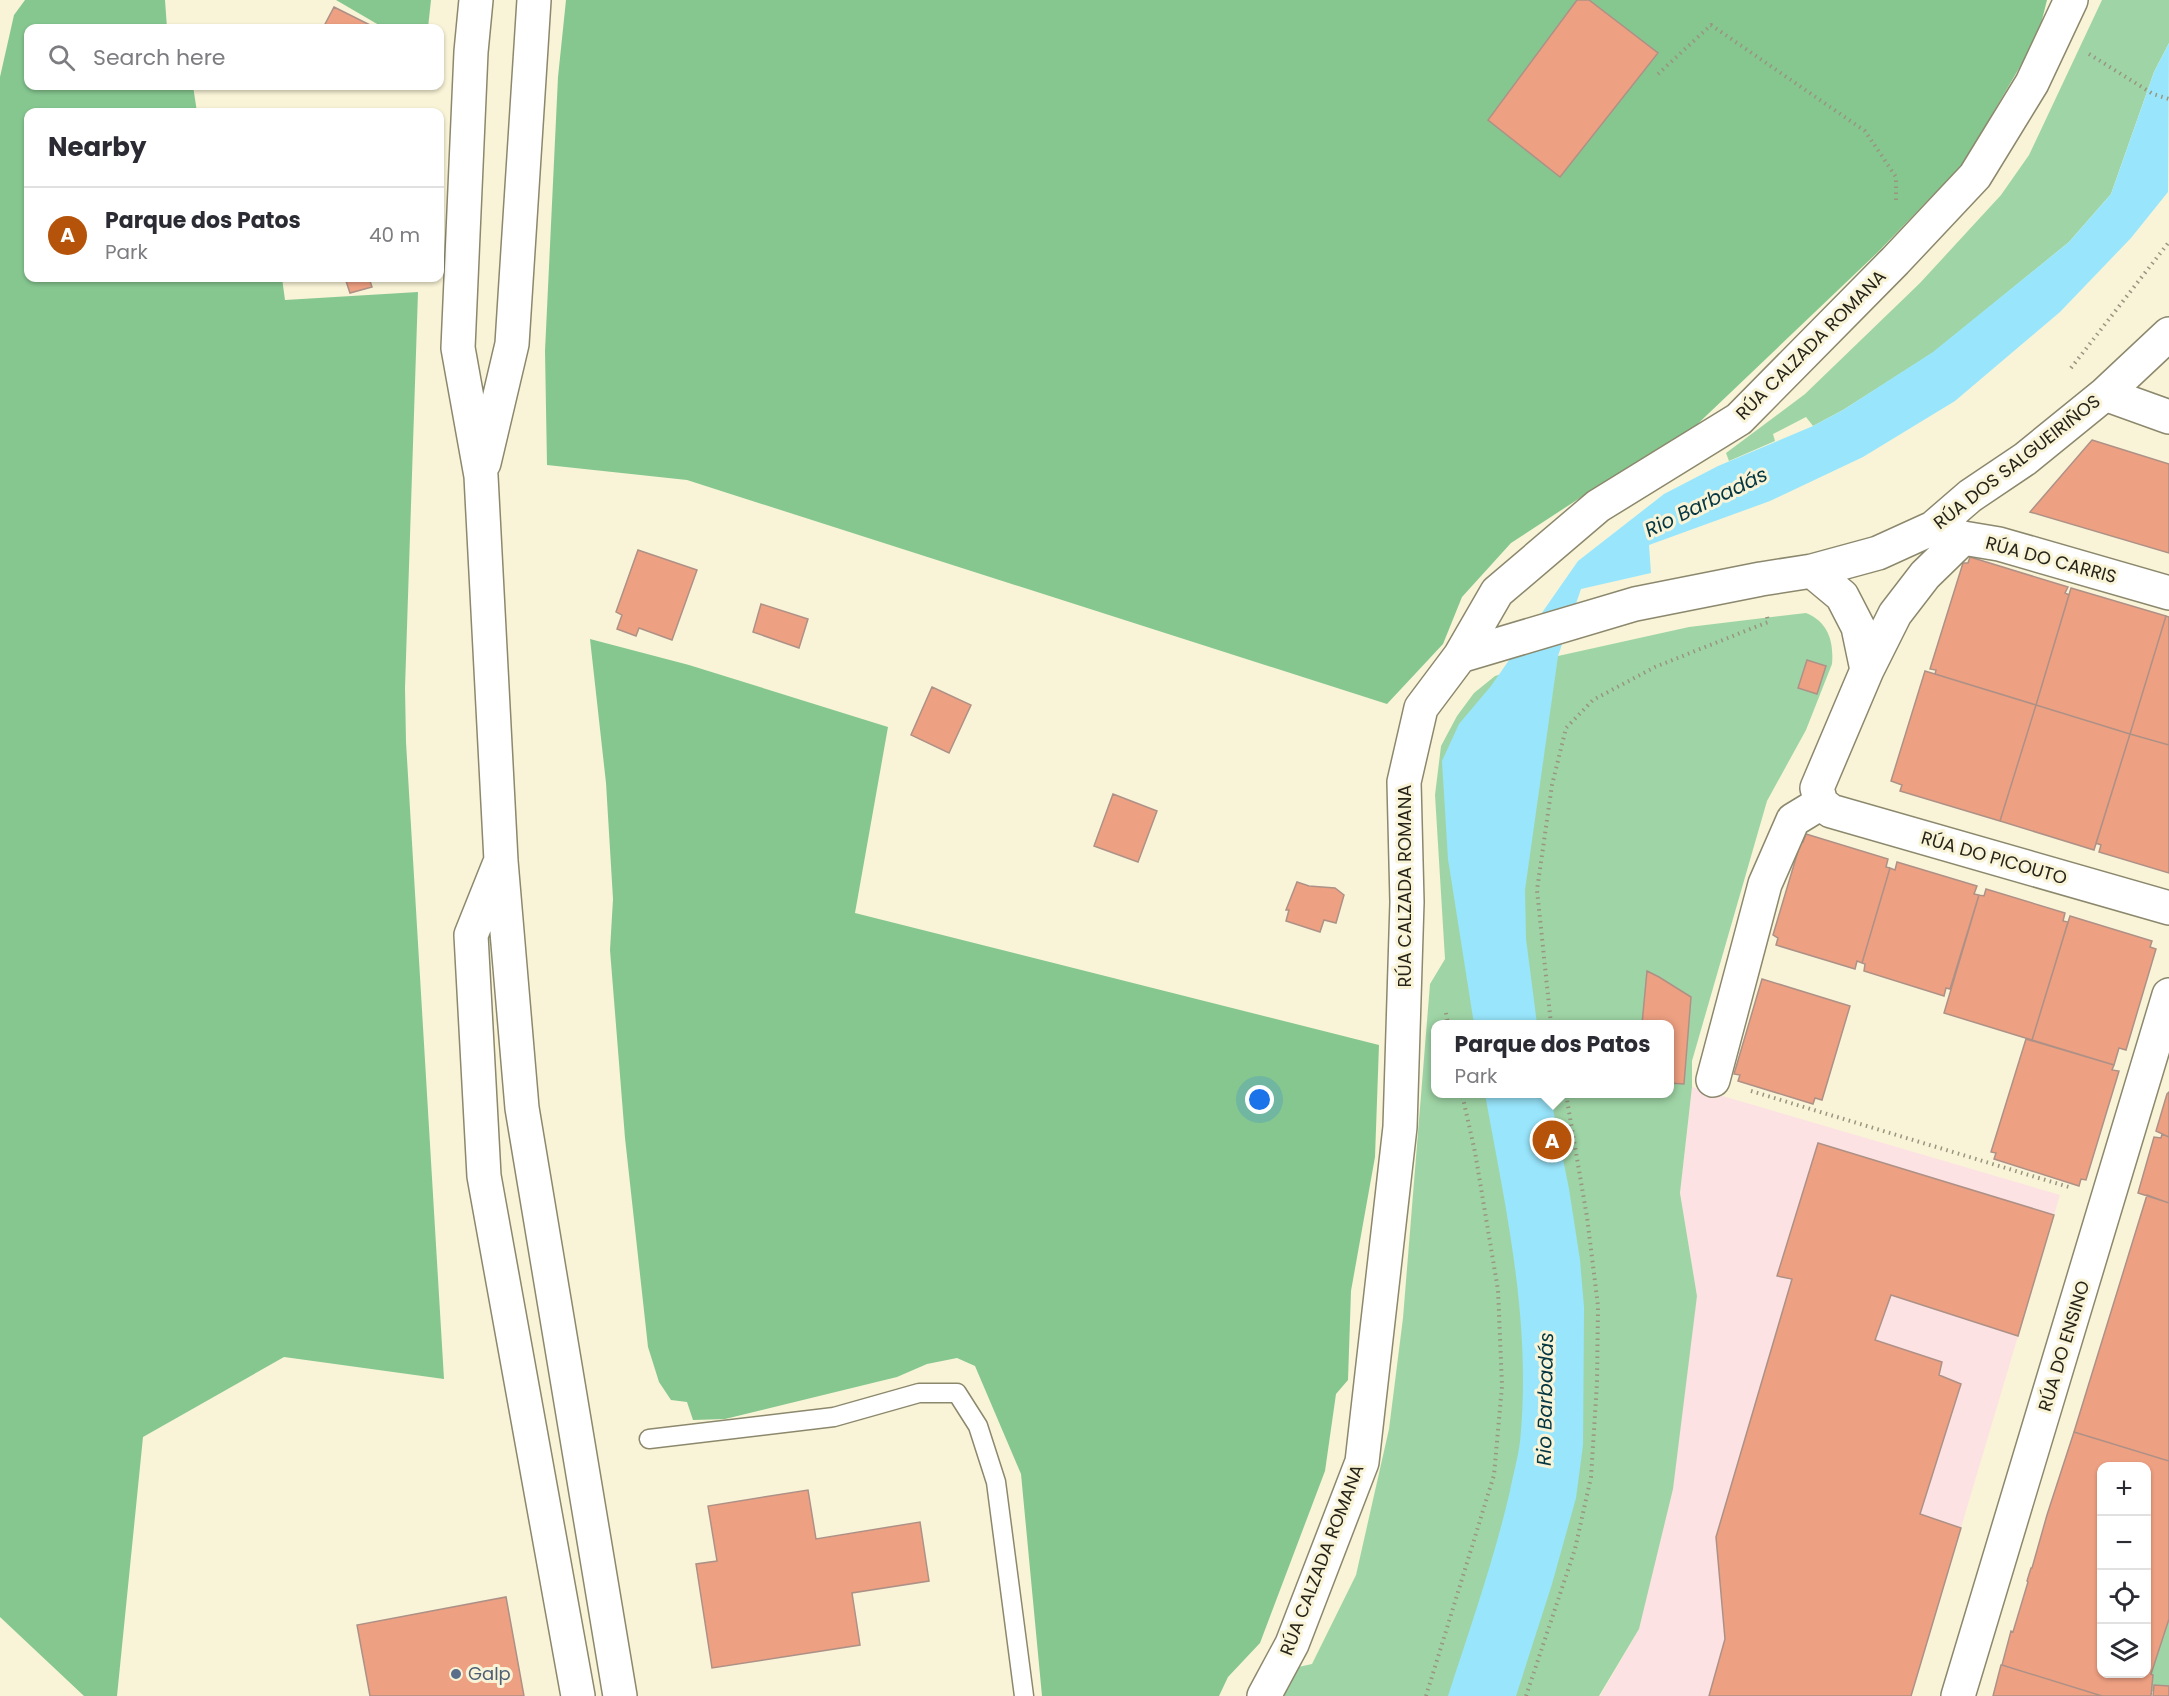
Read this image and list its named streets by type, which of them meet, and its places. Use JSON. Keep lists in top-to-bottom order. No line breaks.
{"streets":{"street":["RÚA CALZADA ROMANA","RÚA DOS SALGUEIRIÑOS","RÚA DO CARRIS","RÚA DO PICOUTO","RÚA DO ENSINO"]},"crossings":[["RÚA CALZADA ROMANA","RÚA DOS SALGUEIRIÑOS"],["RÚA DOS SALGUEIRIÑOS","RÚA DO CARRIS"]],"water":["Rio Barbadás"],"places":["Galp"],"page":{"search":"Search here","heading":"Nearby","list":[{"mark":"A","name":"Parque dos Patos","note":"Park","value":"40 m"}],"popup":["Parque dos Patos","Park"],"pins":"A","map_buttons":["+","−"]}}
